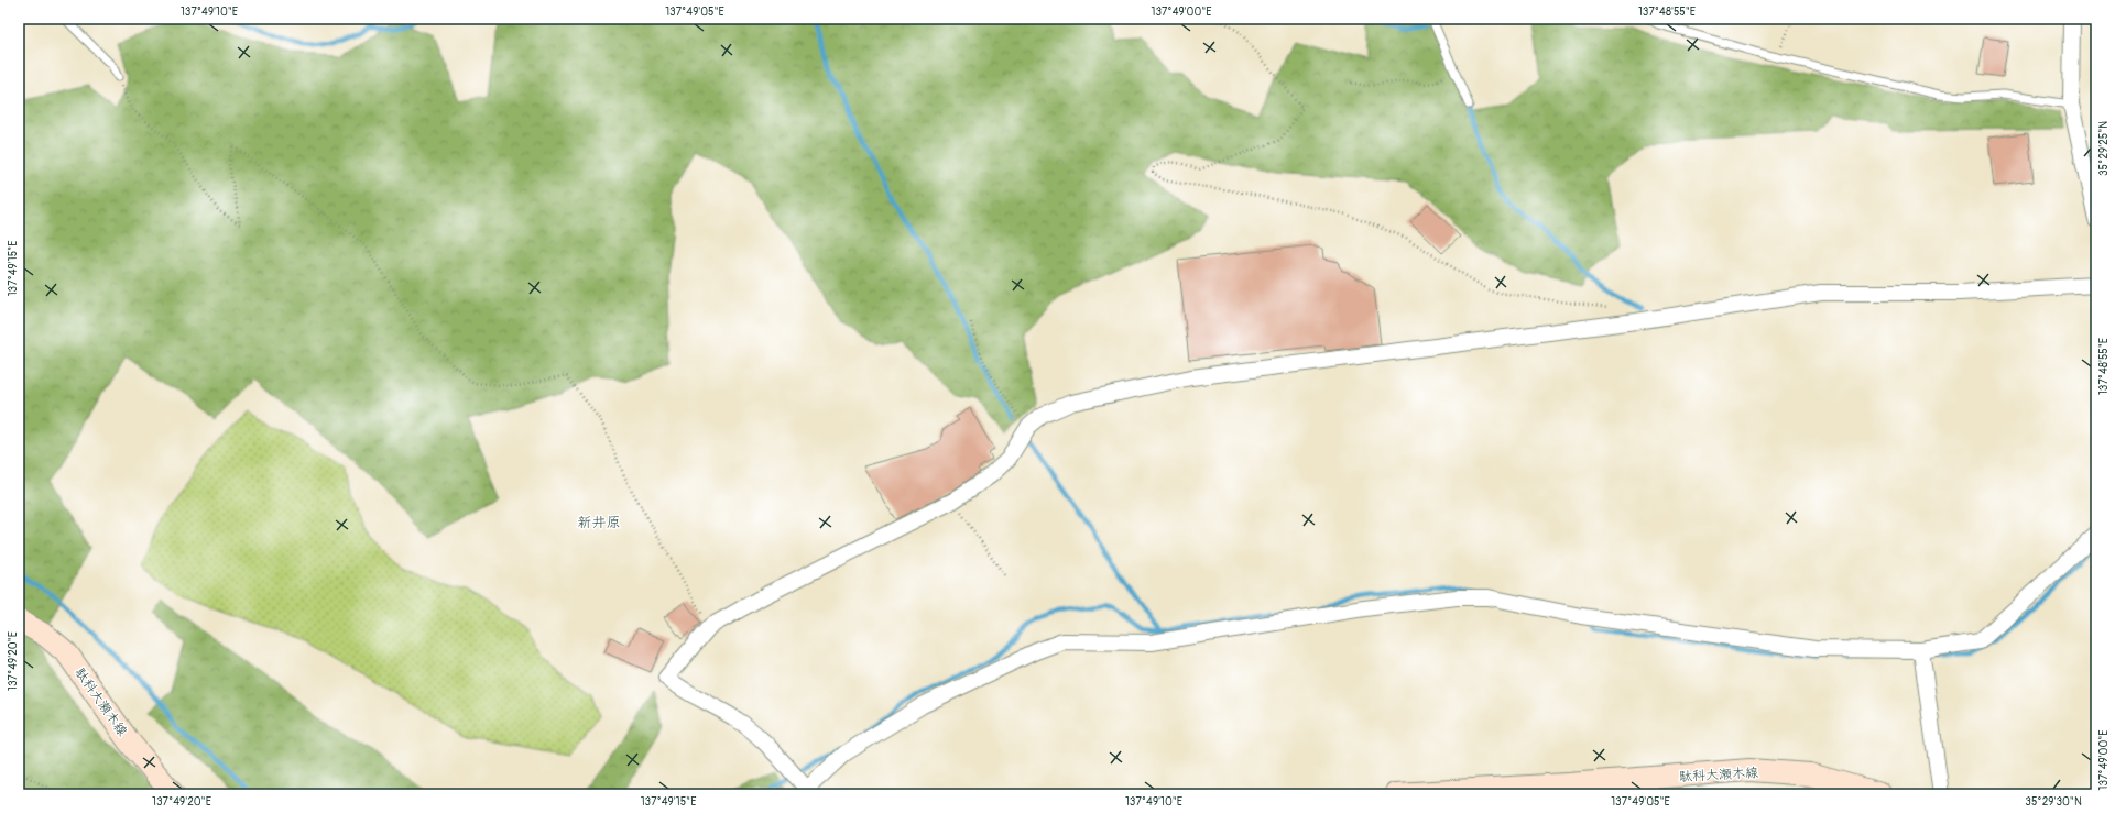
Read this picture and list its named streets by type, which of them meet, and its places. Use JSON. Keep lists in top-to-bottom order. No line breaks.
{"streets":{"main road":["駄科大瀬木線"]},"districts":["新井原"],"coordinates":["137°49'10\"E","137°49'05\"E","137°49'00\"E","137°48'55\"E","35°29'25\"N","137°49'15\"E","137°49'20\"E","35°29'30\"N"]}
